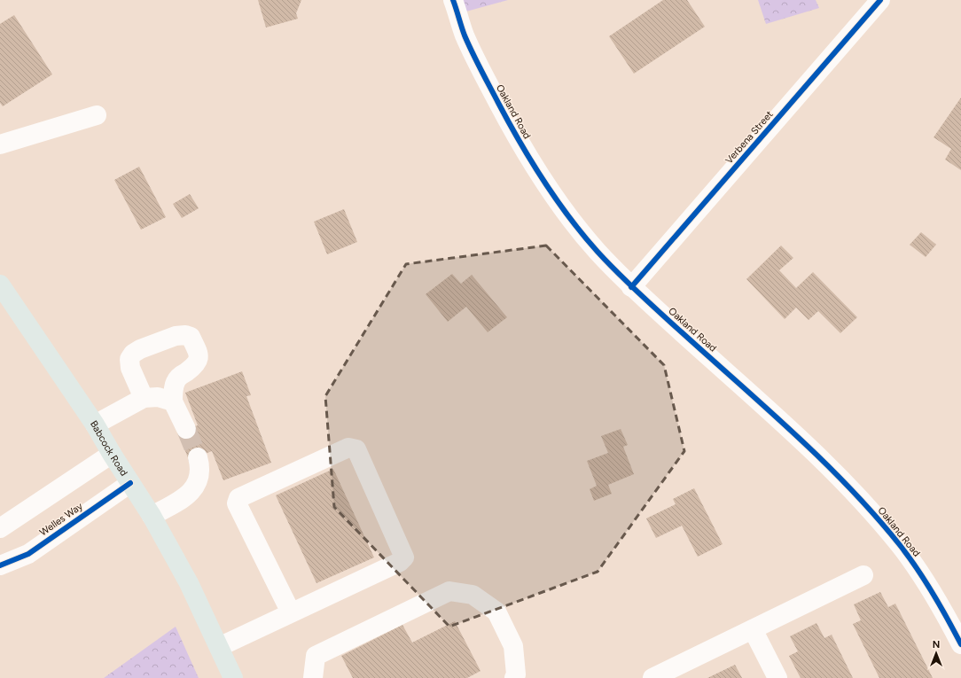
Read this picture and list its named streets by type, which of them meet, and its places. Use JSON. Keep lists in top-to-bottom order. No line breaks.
{"streets":{"main road":["Babcock Road"],"street":["Oakland Road","Verbena Street","Welles Way"]},"crossings":[["Oakland Road","Verbena Street"],["Babcock Road","Welles Way"]],"north":"top"}
